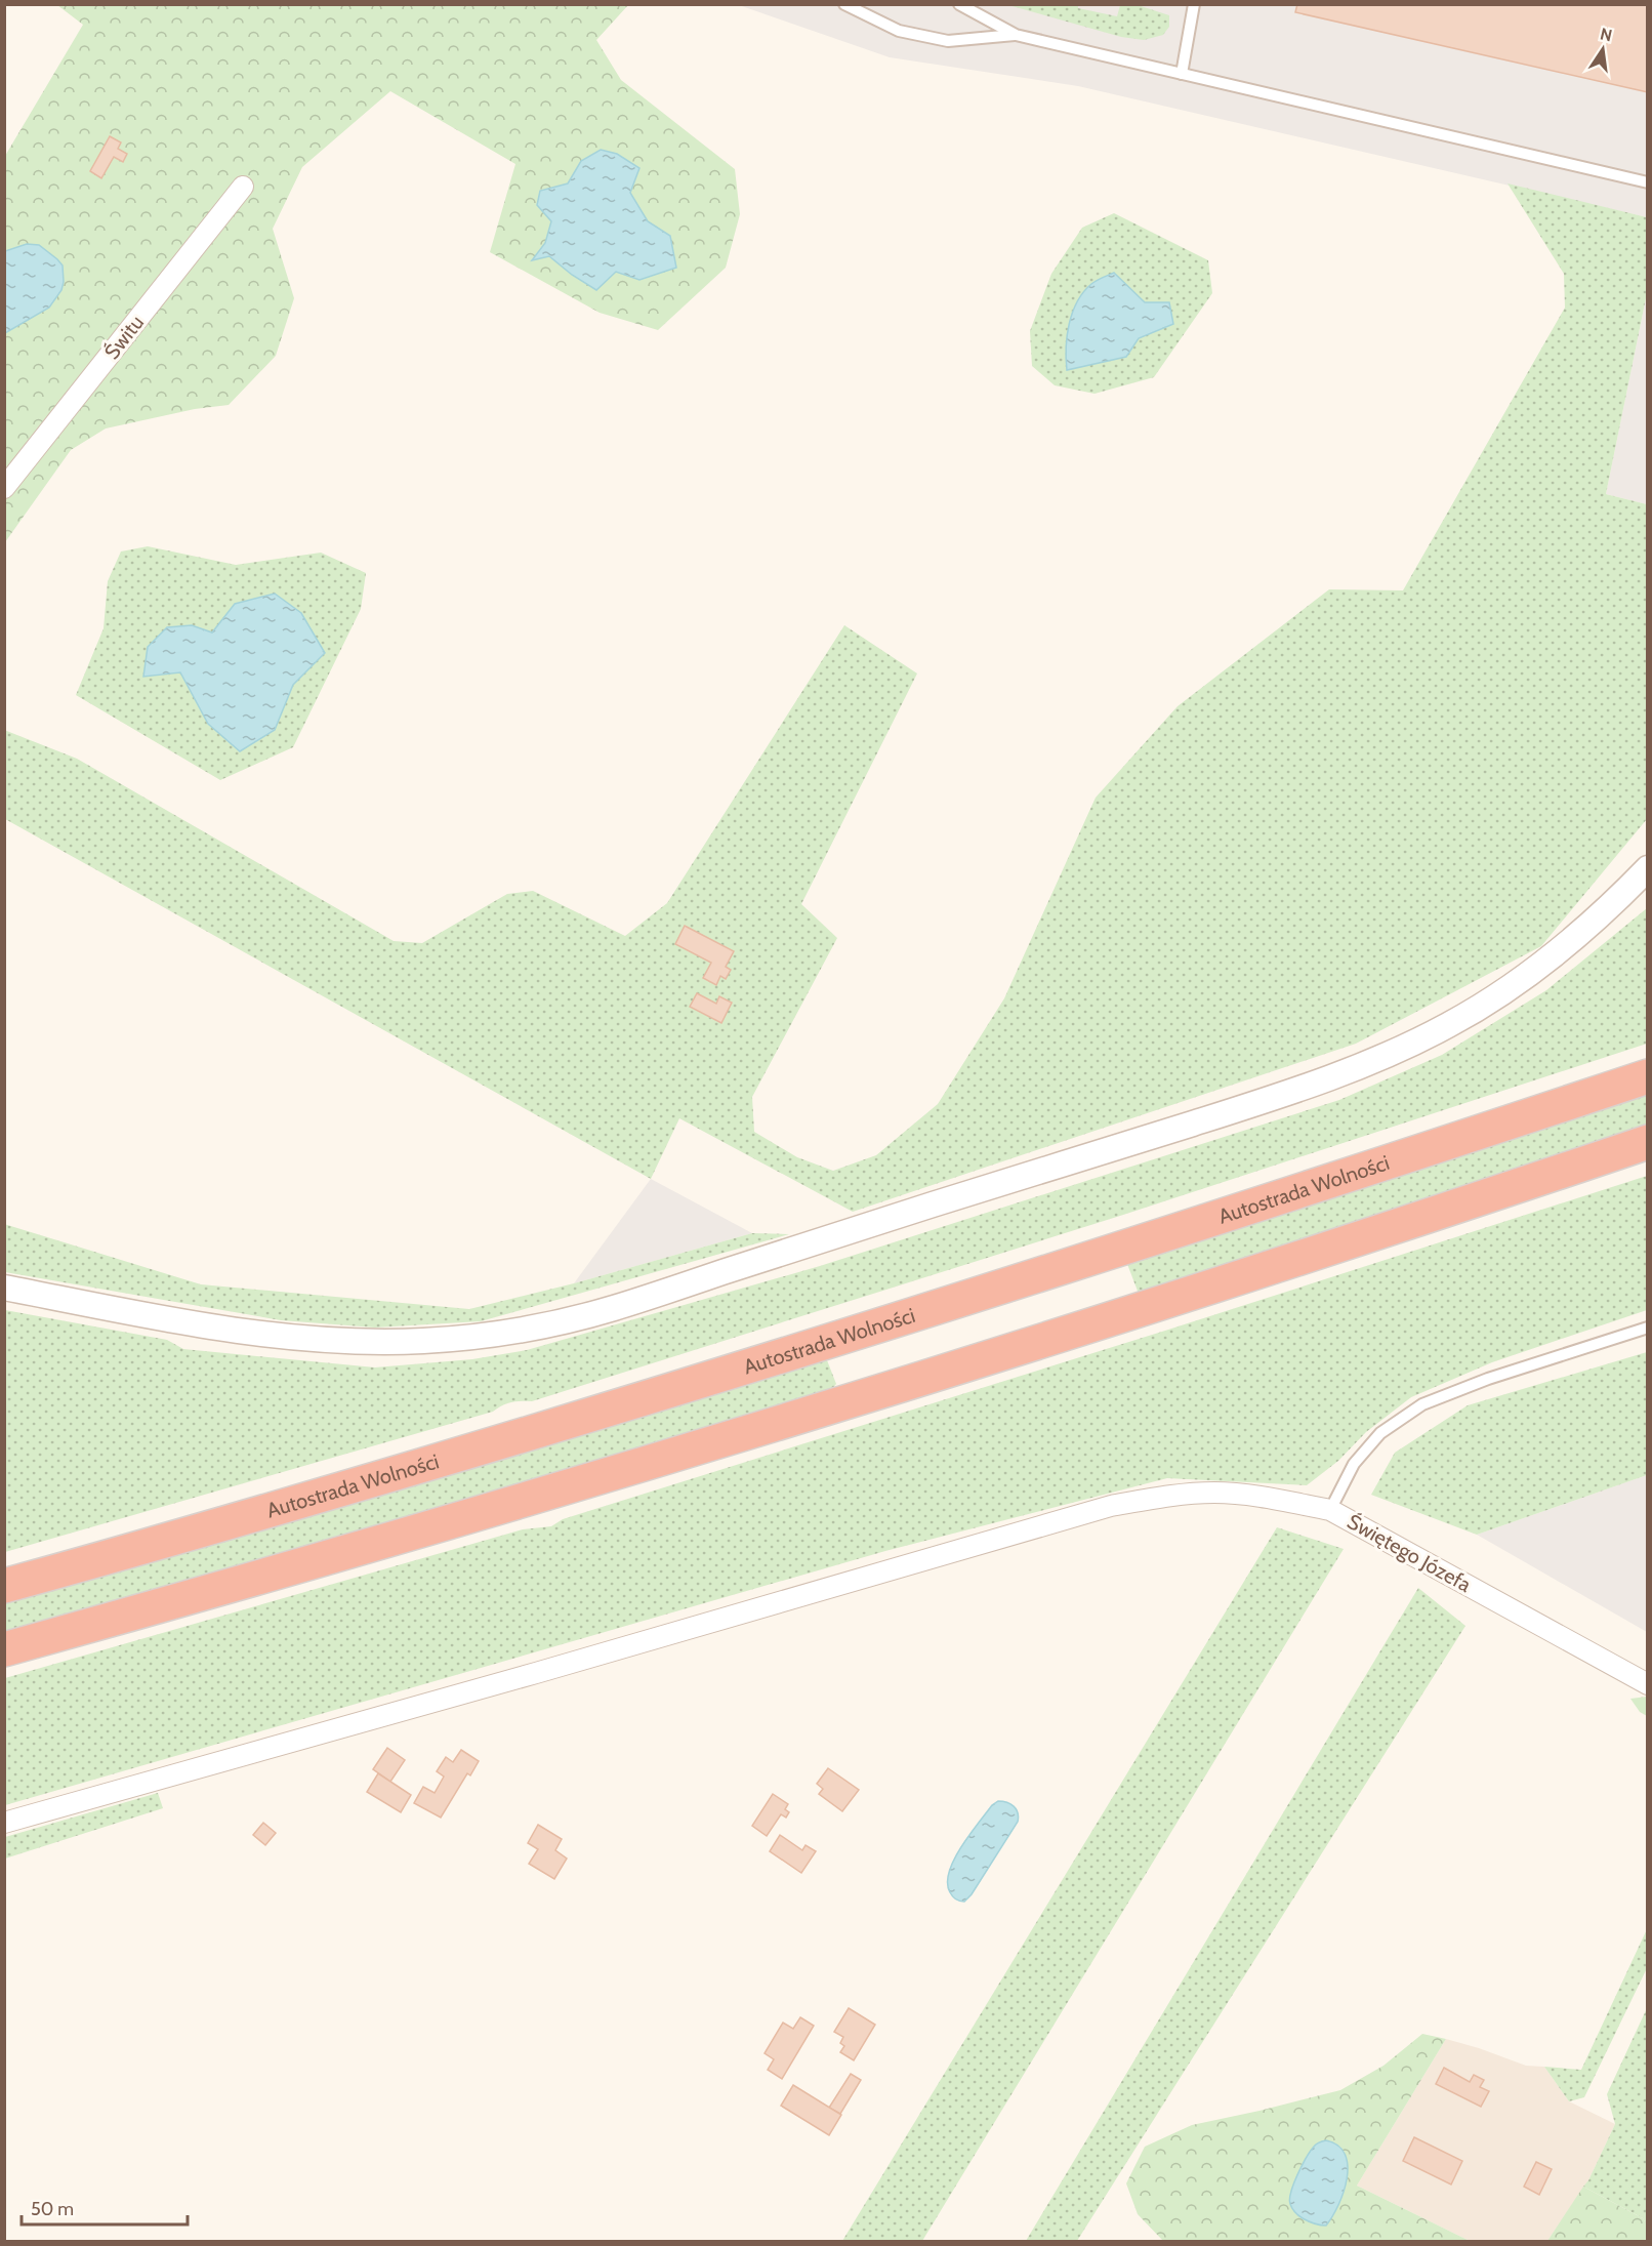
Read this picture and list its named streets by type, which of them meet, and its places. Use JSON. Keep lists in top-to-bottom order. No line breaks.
{"streets":{"highway":["Autostrada Wolności"],"street":["Świtu","Świętego Józefa"]},"scale_bar":"50 m","north":"top"}
